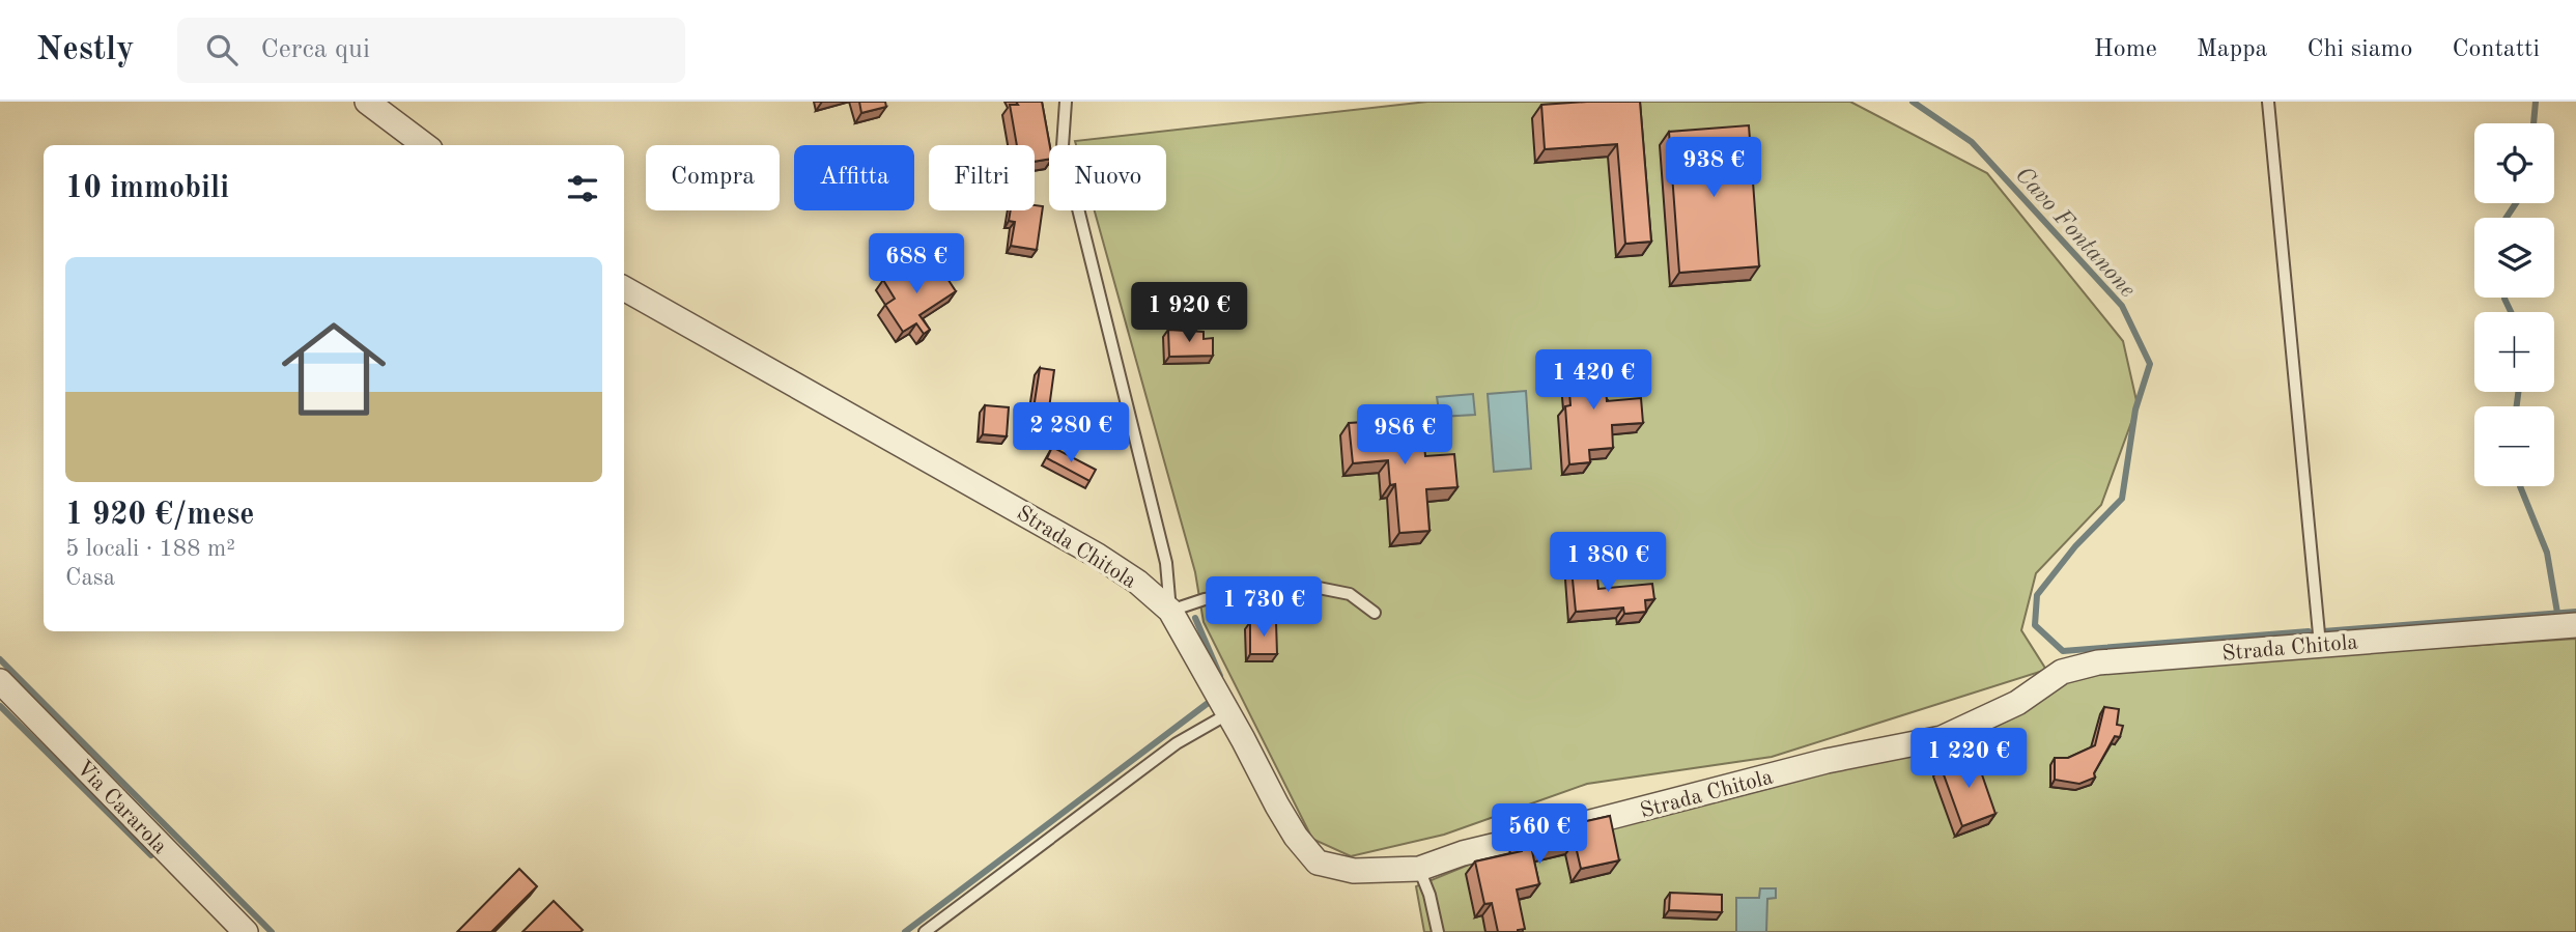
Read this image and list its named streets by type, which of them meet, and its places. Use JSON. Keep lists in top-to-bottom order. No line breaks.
{"streets":{"street":["Strada Chitola","Via Cararola"]},"water":["Cavo Fontanone"],"page":{"header":"Nestly","search":"Cerca qui","nav":["Home","Mappa","Chi siamo","Contatti"],"map_buttons":["+","−"],"price":["938 €","688 €","1 920 €","1 420 €","2 280 €","986 €","1 380 €","1 730 €","1 220 €","560 €"],"chip":["Compra","Affitta","Filtri","Nuovo"],"heading":"10 immobili","list":[{"name":"1 920 €/mese","note":"5 locali · 188 m² · Casa"}]}}
